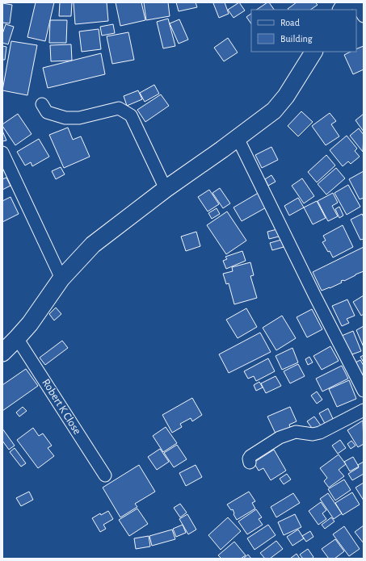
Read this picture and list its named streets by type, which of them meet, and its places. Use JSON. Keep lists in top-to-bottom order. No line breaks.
{"streets":{"street":["Robert K Close"]},"legend":["Road","Building"]}
